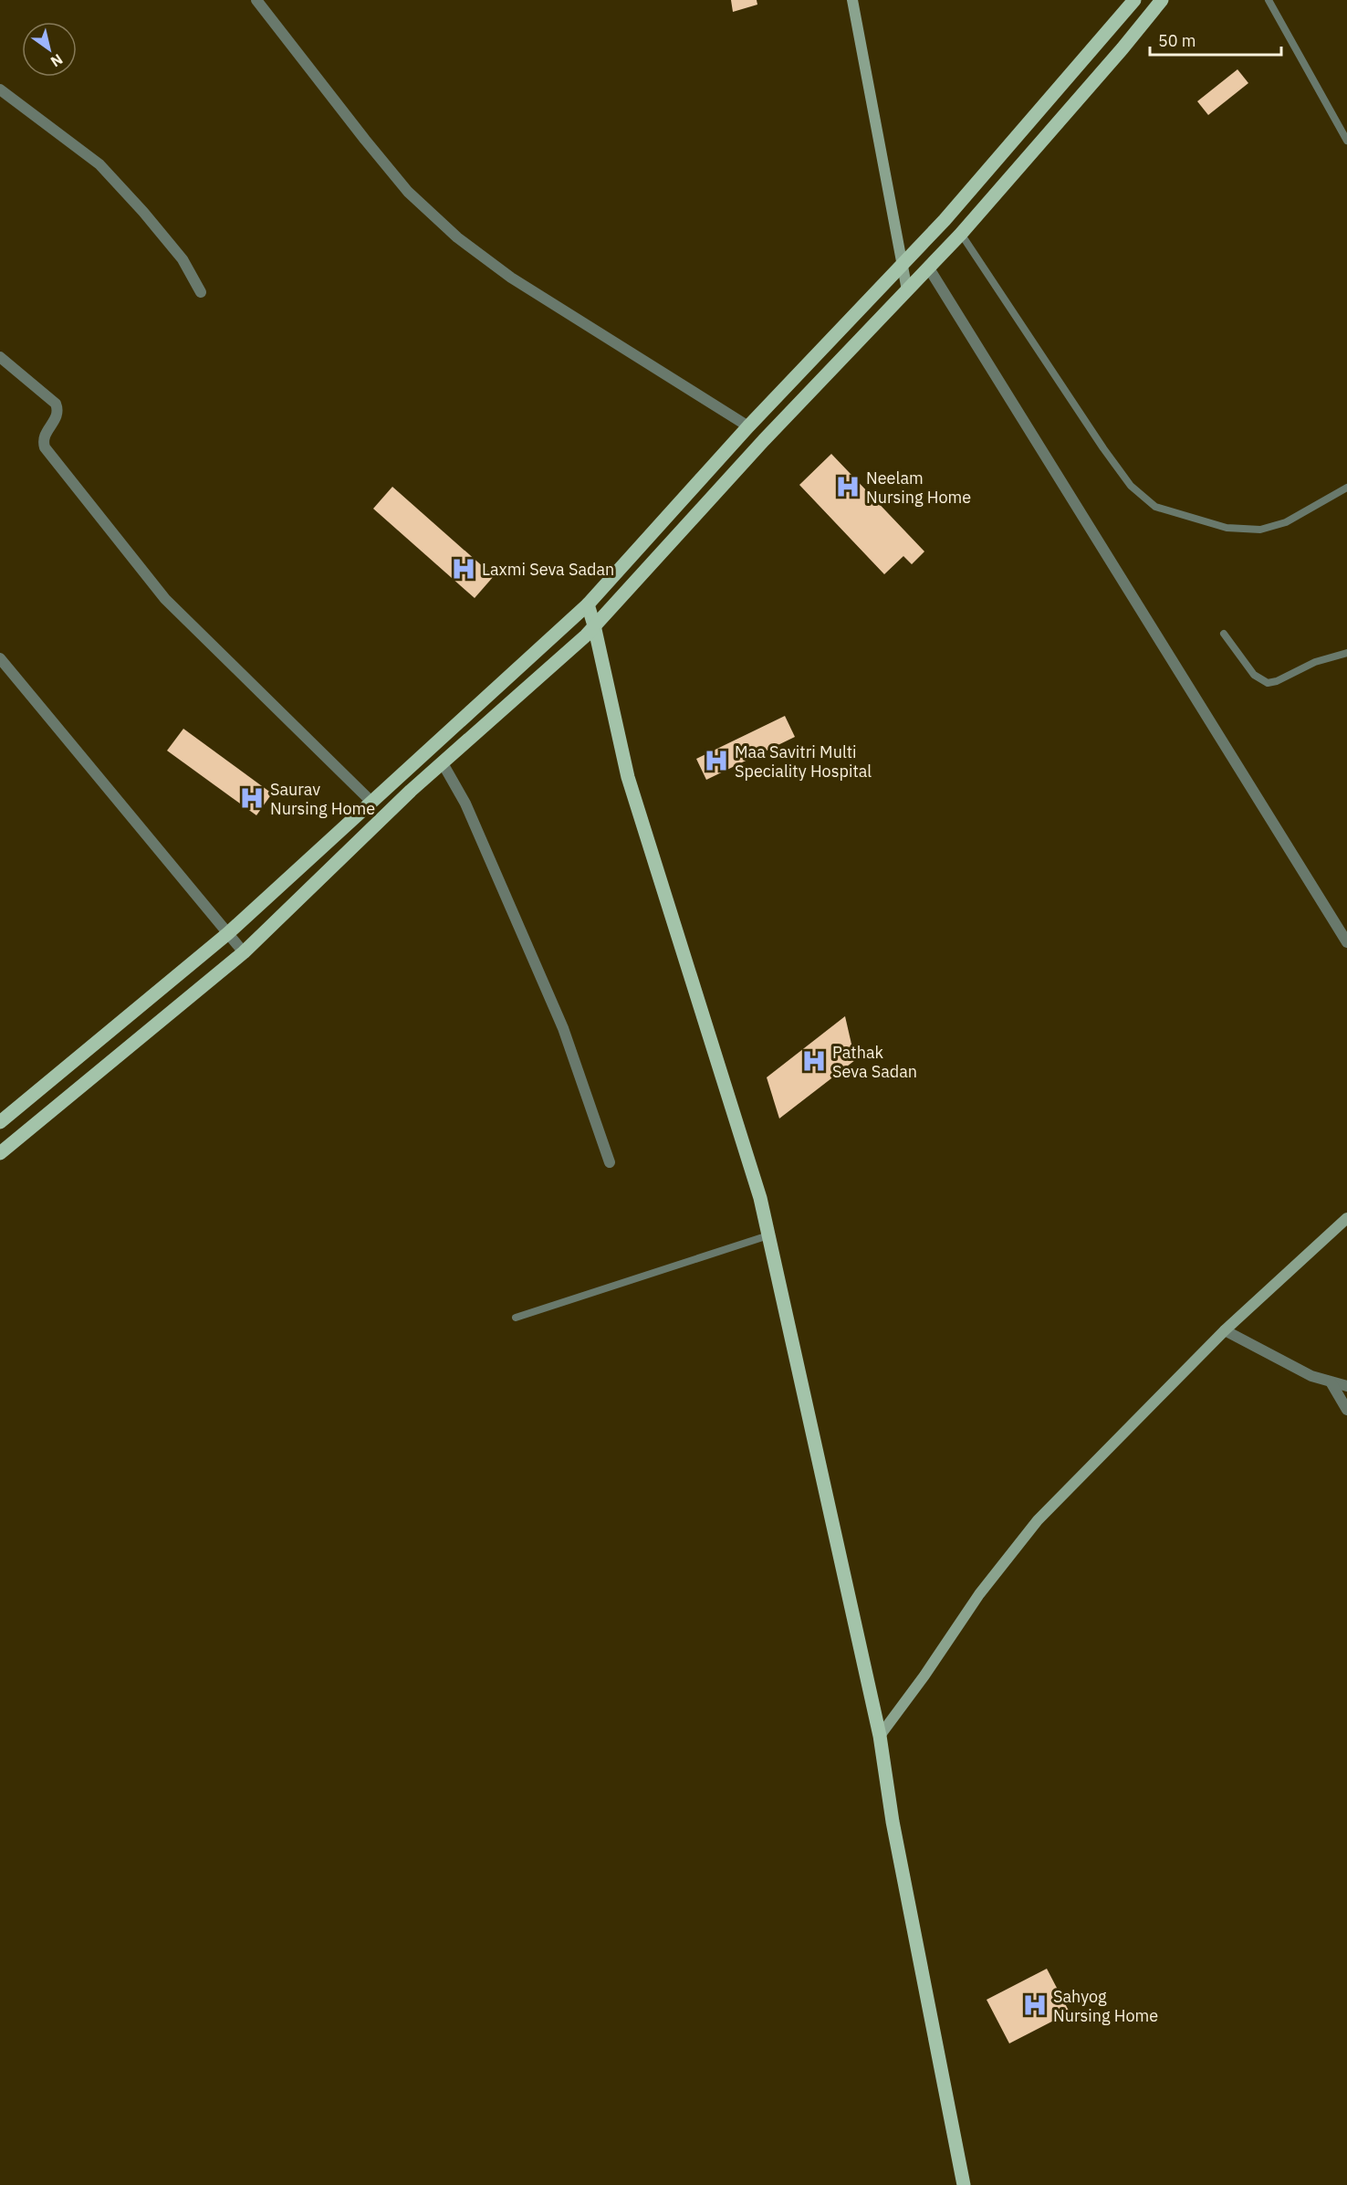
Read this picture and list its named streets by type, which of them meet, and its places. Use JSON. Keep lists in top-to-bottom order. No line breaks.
{"places":{"hospital":["Neelam Nursing Home","Laxmi Seva Sadan","Maa Savitri Multi Speciality Hospital","Saurav Nursing Home","Pathak Seva Sadan","Sahyog Nursing Home"]},"scale_bar":"50 m","north":"bottom right"}
